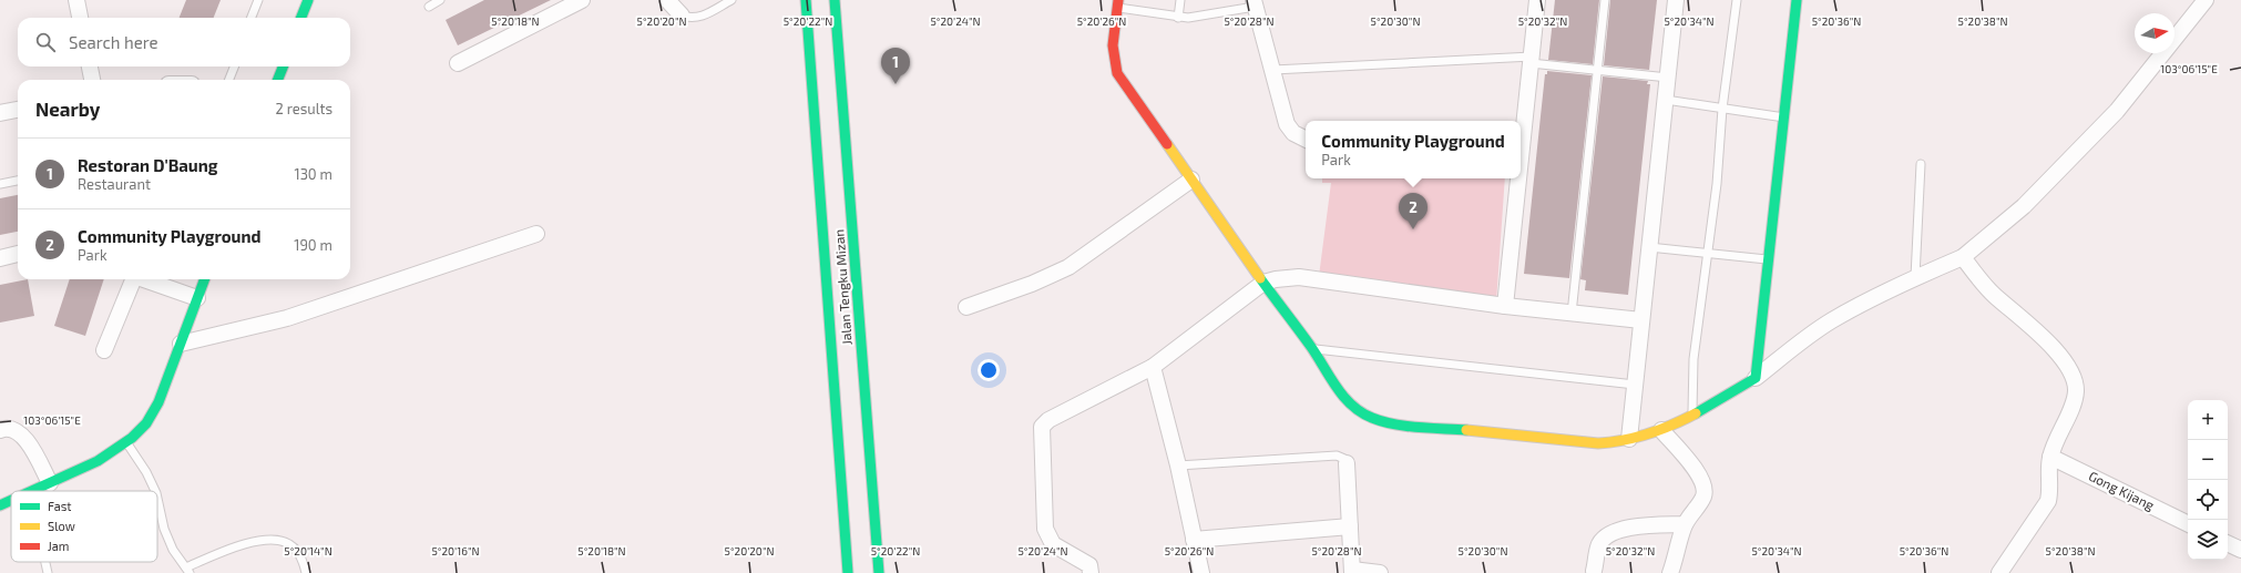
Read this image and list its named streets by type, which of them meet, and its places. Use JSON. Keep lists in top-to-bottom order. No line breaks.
{"streets":{"main road":["Jalan Tengku Mizan"],"street":["Gong Kijang"]},"legend":["Fast","Slow","Jam"],"north":"right","page":{"search":"Search here","pins":["1","2"],"heading":["Nearby","2 results"],"popup":["Community Playground","Park"],"list":[{"mark":"1","name":"Restoran D'Baung","note":"Restaurant","value":"130 m"},{"mark":"2","name":"Community Playground","note":"Park","value":"190 m"}],"map_buttons":["+","−"]},"coordinates":["5°20'18\"N","5°20'20\"N","5°20'22\"N","5°20'24\"N","5°20'26\"N","5°20'28\"N","5°20'30\"N","5°20'32\"N","5°20'34\"N","5°20'36\"N","5°20'38\"N","103°06'15\"E","5°20'14\"N","5°20'16\"N"]}
